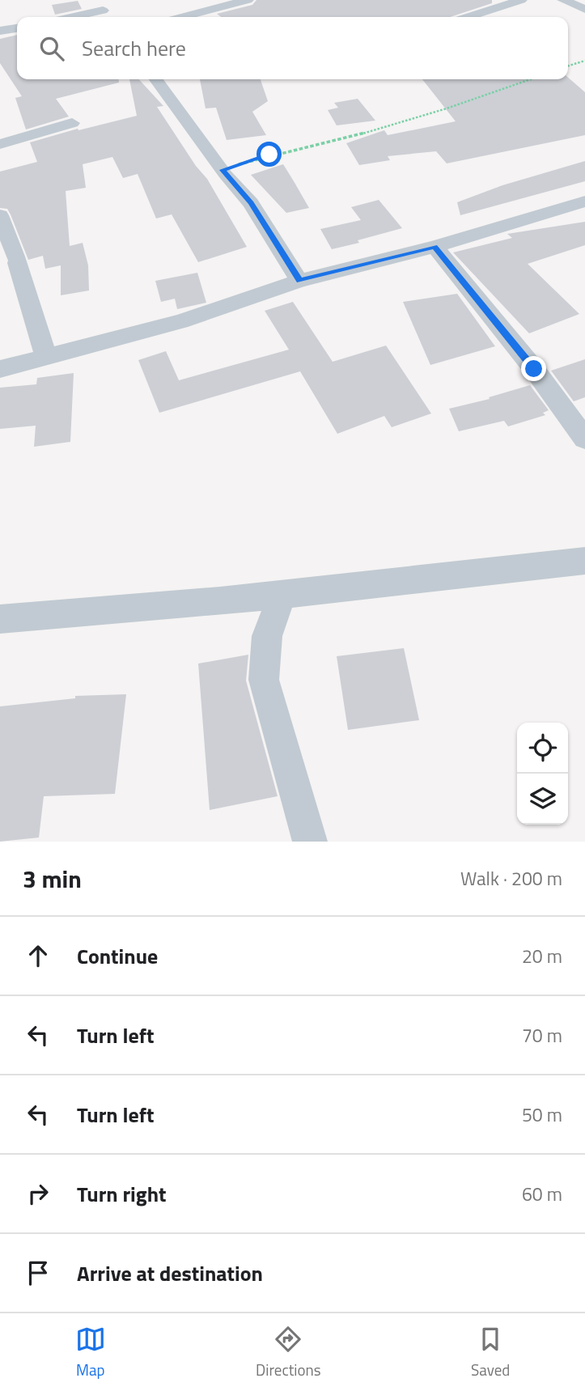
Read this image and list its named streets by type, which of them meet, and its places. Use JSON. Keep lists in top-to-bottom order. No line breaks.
{"page":{"search":"Search here","heading":["3 min","Walk · 200 m"],"list":[["Continue","20 m"],["Turn left","70 m"],["Turn left","50 m"],["Turn right","60 m"],"Arrive at destination"],"nav":["Map","Directions","Saved"]}}
